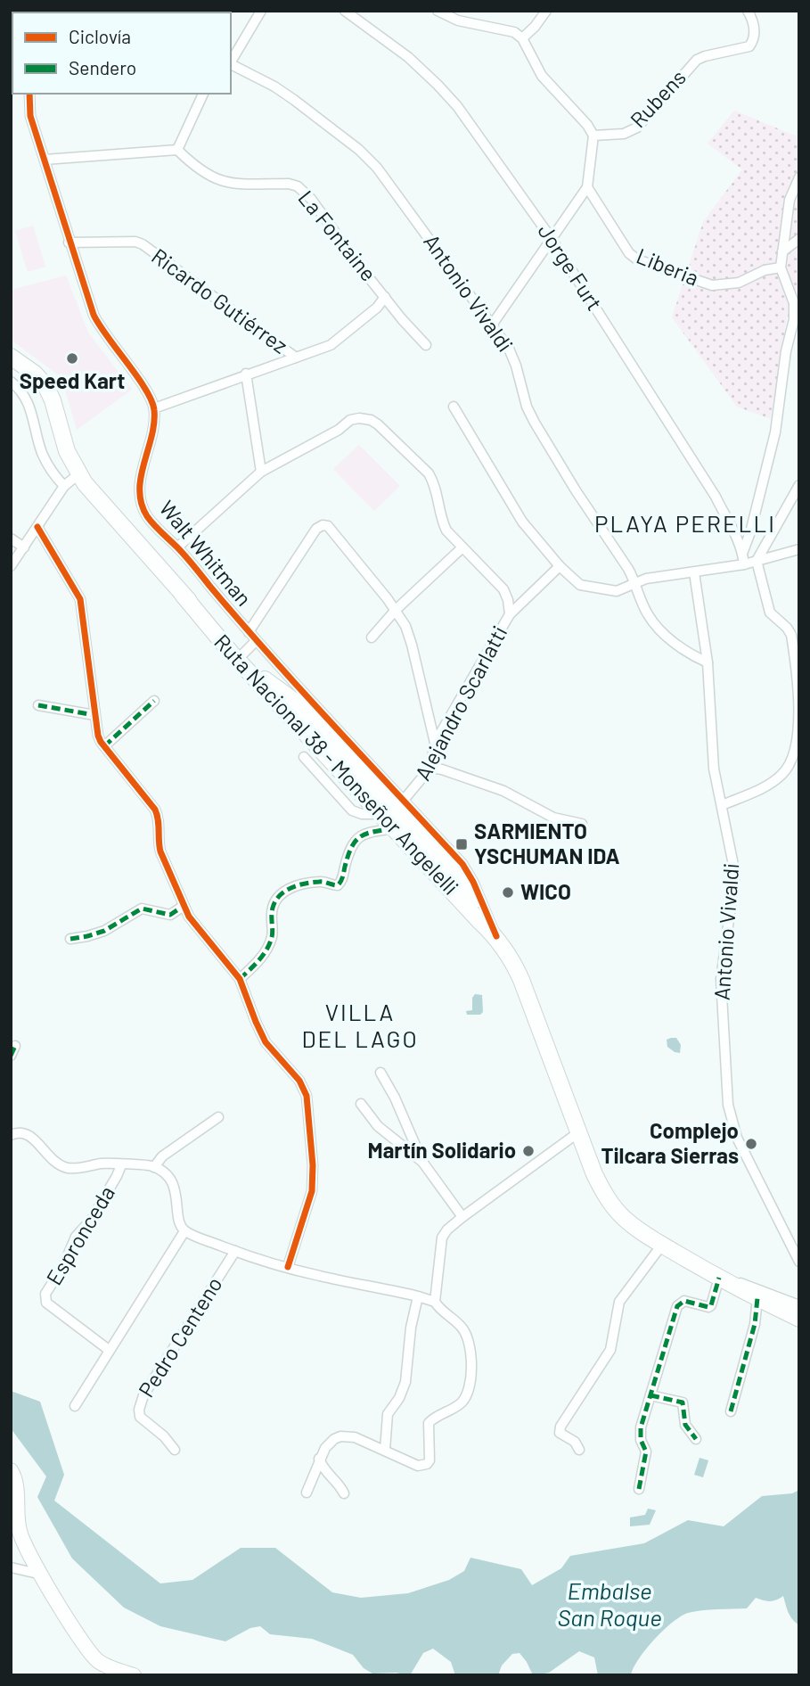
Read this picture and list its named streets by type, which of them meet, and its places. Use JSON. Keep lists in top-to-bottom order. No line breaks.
{"streets":{"main road":["Ruta Nacional 38 - Monseñor Angelelli"],"street":["Rubens","La Fontaine","Jorge Furt","Liberia","Antonio Vivaldi","Ricardo Gutiérrez","Walt Whitman","Alejandro Scarlatti","Espronceda","Pedro Centeno"]},"crossings":[["Walt Whitman","Alejandro Scarlatti"],["Walt Whitman","Ruta Nacional 38 - Monseñor Angelelli"],["Alejandro Scarlatti","Ruta Nacional 38 - Monseñor Angelelli"]],"districts":["PLAYA PERELLI","VILLA DEL LAGO"],"water":["Embalse San Roque"],"places":{"other":["Speed Kart","WICO","Complejo Tilcara Sierras","Martín Solidario"],"transit":["SARMIENTO YSCHUMAN IDA"]},"legend":["Ciclovía","Sendero"]}
